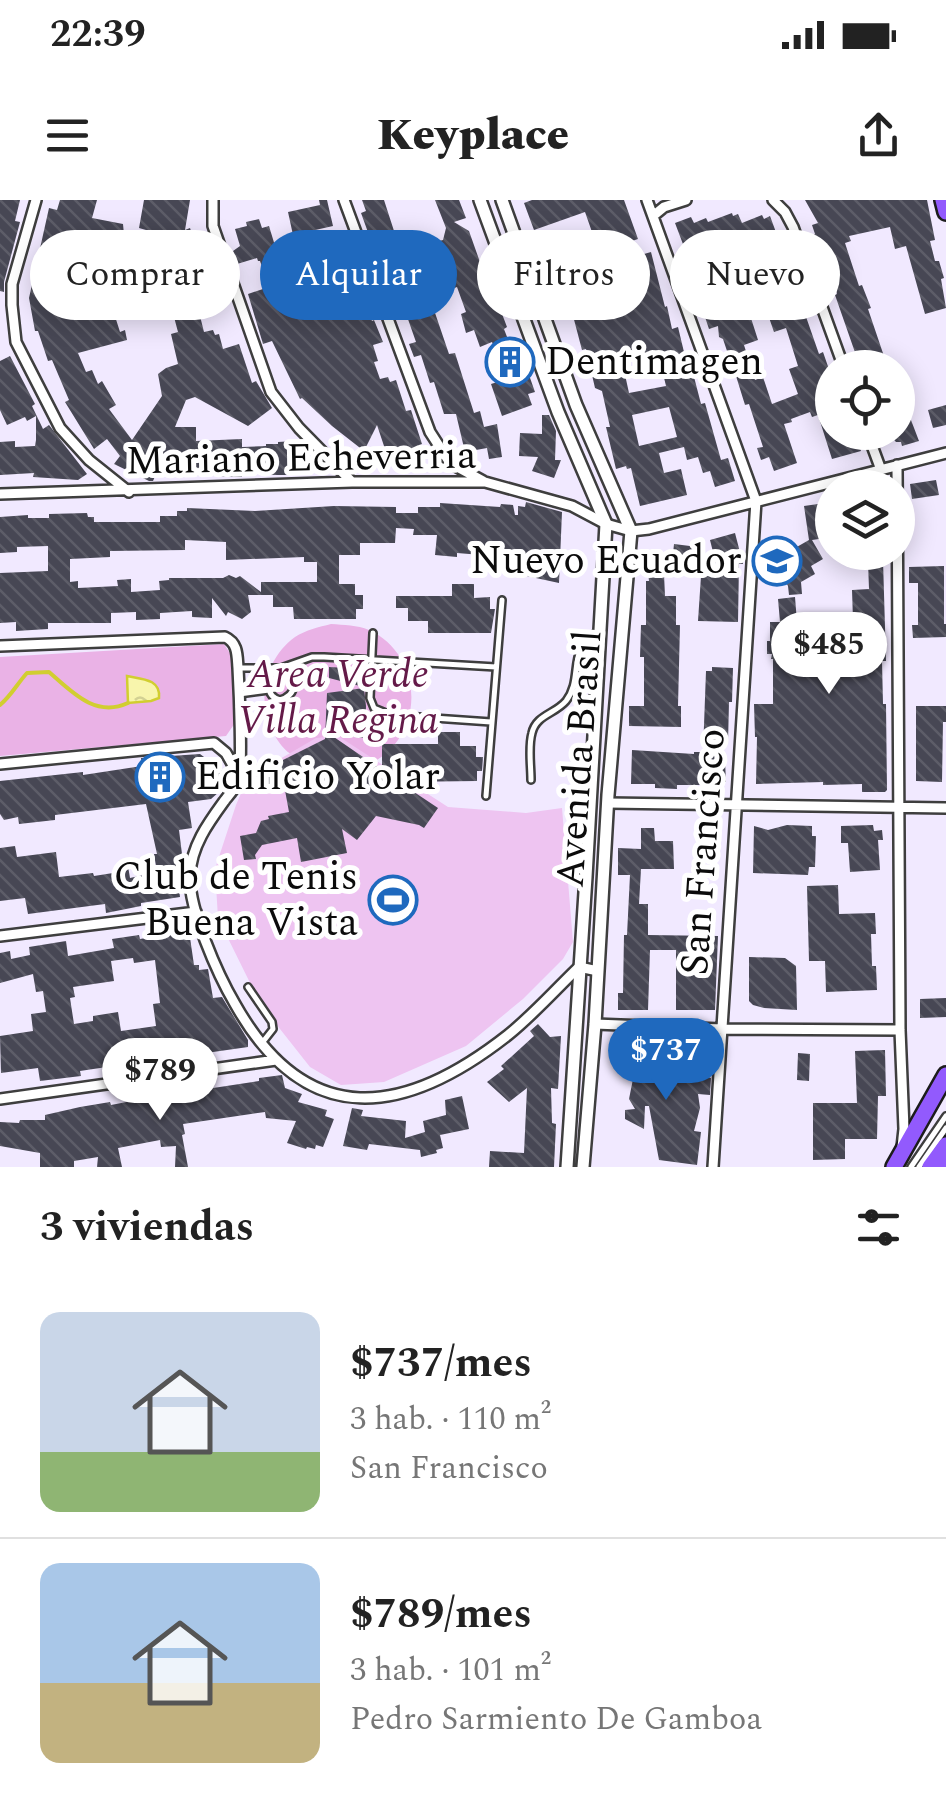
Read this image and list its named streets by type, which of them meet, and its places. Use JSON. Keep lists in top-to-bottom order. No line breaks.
{"streets":{"street":["Mariano Echeverria","Avenida Brasil","San Francisco"]},"crossings":[["Mariano Echeverria","Avenida Brasil"],["Mariano Echeverria","San Francisco"]],"parks":["Area Verde Villa Regina"],"places":{"building":["Dentimagen","Edificio Yolar"],"school or university":["Nuevo Ecuador"],"sports":["Club de Tenis Buena Vista"]},"page":{"status":"22:39","header":"Keyplace","chip":["Comprar","Alquilar","Filtros","Nuevo"],"price":["$485","$737","$789"],"heading":"3 viviendas","list":[{"name":"$737/mes","note":"3 hab. · 110 m² · San Francisco"},{"name":"$789/mes","note":"3 hab. · 101 m² · Pedro Sarmiento De Gamboa"}]}}
